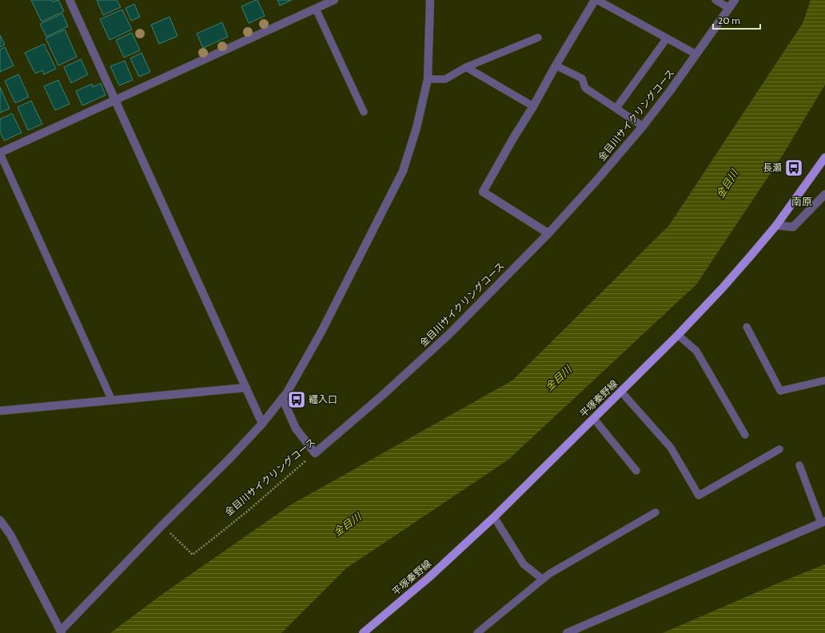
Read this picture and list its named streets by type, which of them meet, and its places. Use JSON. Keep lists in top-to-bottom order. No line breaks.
{"streets":{"main road":["平塚秦野線"],"street":["金目川サイクリングコース"]},"districts":["南原"],"water":["金目川"],"places":{"bus stop":["長瀬","纒入口"]},"scale_bar":"20 m"}
